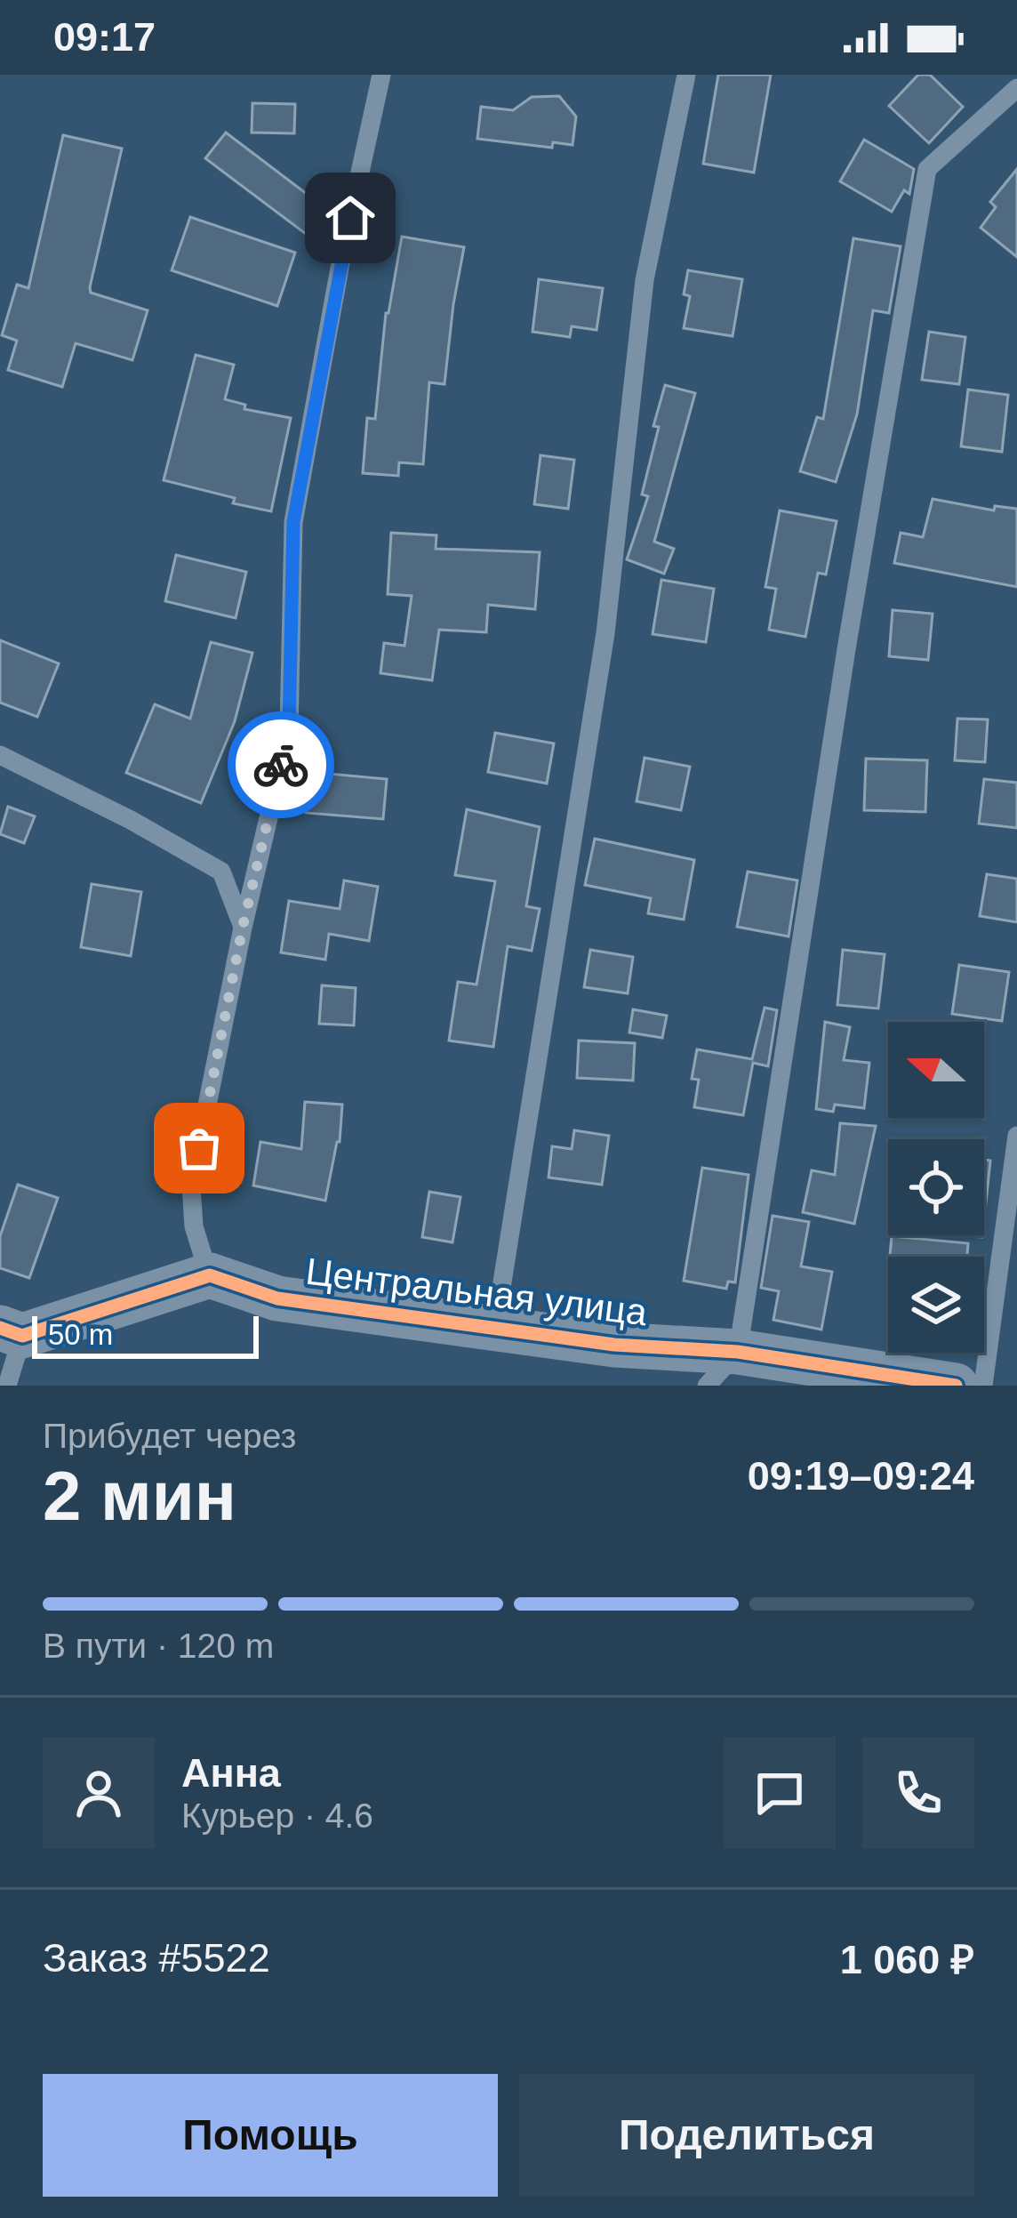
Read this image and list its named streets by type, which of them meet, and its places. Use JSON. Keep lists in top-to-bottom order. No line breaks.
{"streets":{"street":["Центральная улица"]},"scale_bar":"50 m","north":"left","page":{"status":"09:17","scale":"50 m","heading":["2 мин","Прибудет через","09:19–09:24"],"panel":["Анна","Курьер · 4.6","Заказ #5522","1 060 ₽"],"bar":"В пути · 120 m","buttons":["Помощь","Поделиться"]}}
